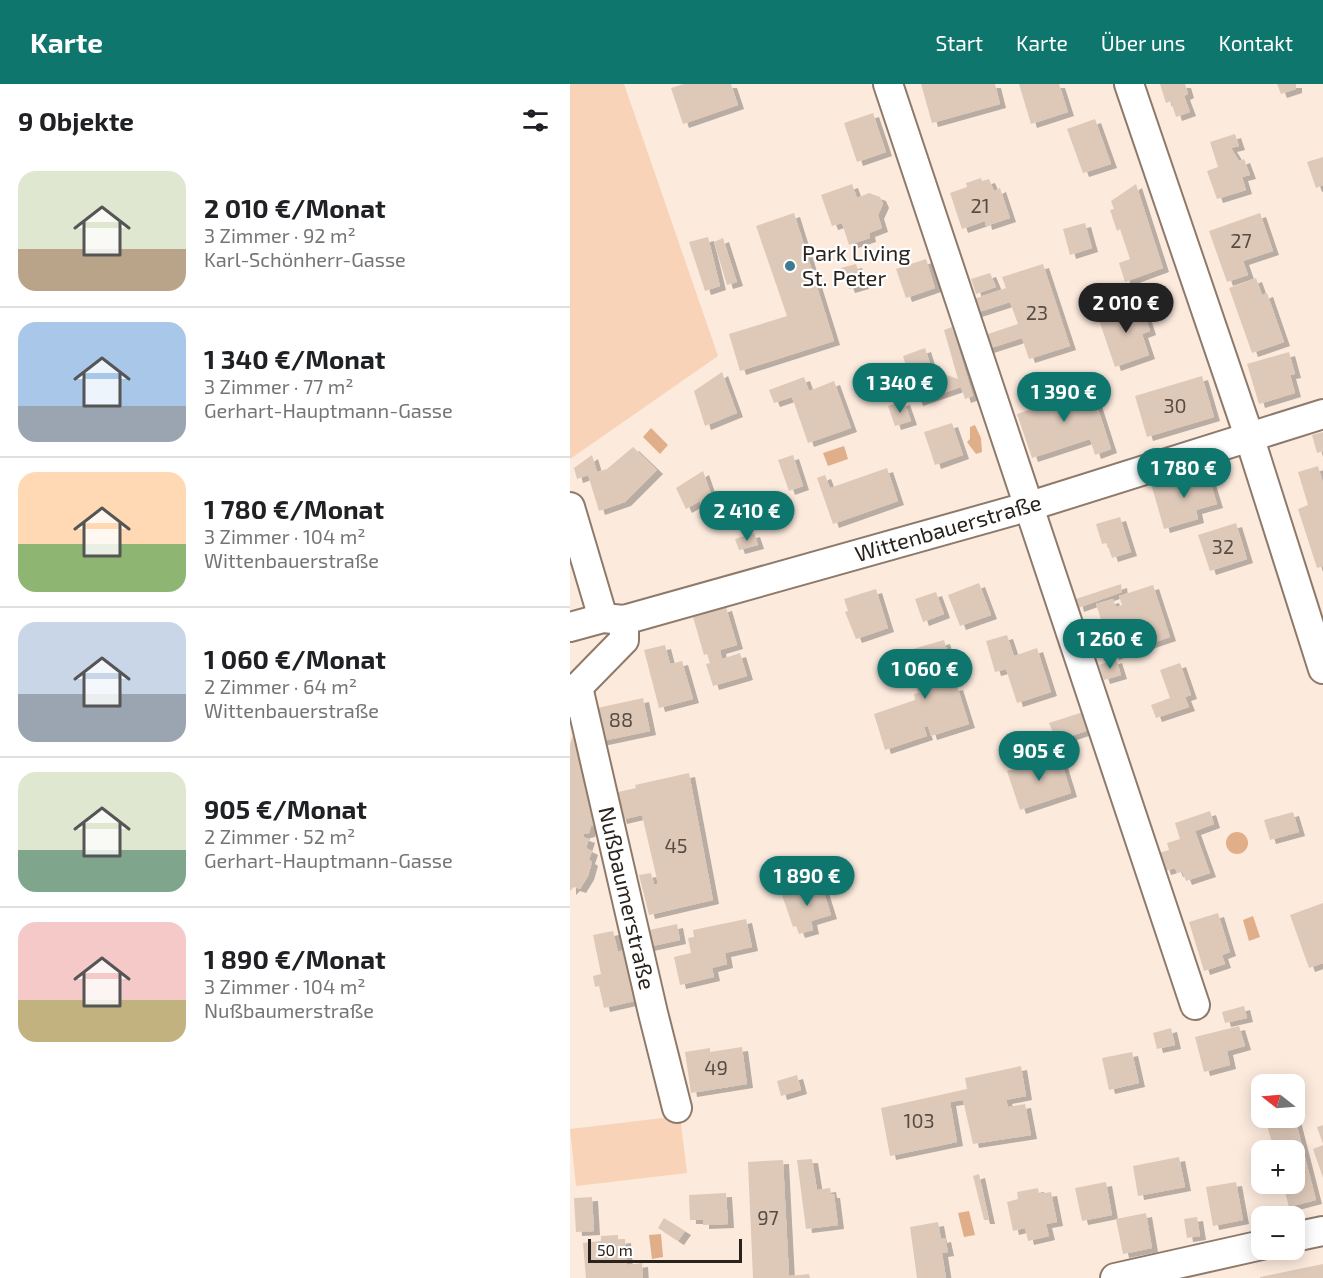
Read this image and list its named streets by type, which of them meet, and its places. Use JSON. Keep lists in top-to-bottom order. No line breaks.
{"streets":{"street":["Wittenbauerstraße","Nußbaumerstraße"]},"places":["Park Living St. Peter"],"house_numbers":["21","27","23","30","32","88","45","49","103","97"],"scale_bar":"50 m","north":"left","page":{"header":"Karte","nav":["Start","Karte","Über uns","Kontakt"],"heading":"9 Objekte","list":[{"name":"2 010 €/Monat","note":"3 Zimmer · 92 m² · Karl-Schönherr-Gasse"},{"name":"1 340 €/Monat","note":"3 Zimmer · 77 m² · Gerhart-Hauptmann-Gasse"},{"name":"1 780 €/Monat","note":"3 Zimmer · 104 m² · Wittenbauerstraße"},{"name":"1 060 €/Monat","note":"2 Zimmer · 64 m² · Wittenbauerstraße"},{"name":"905 €/Monat","note":"2 Zimmer · 52 m² · Gerhart-Hauptmann-Gasse"},{"name":"1 890 €/Monat","note":"3 Zimmer · 104 m² · Nußbaumerstraße"}],"price":["2 010 €","1 340 €","1 390 €","1 780 €","2 410 €","1 260 €","1 060 €","905 €","1 890 €"],"map_buttons":["+","−"],"scale":"50 m"}}
